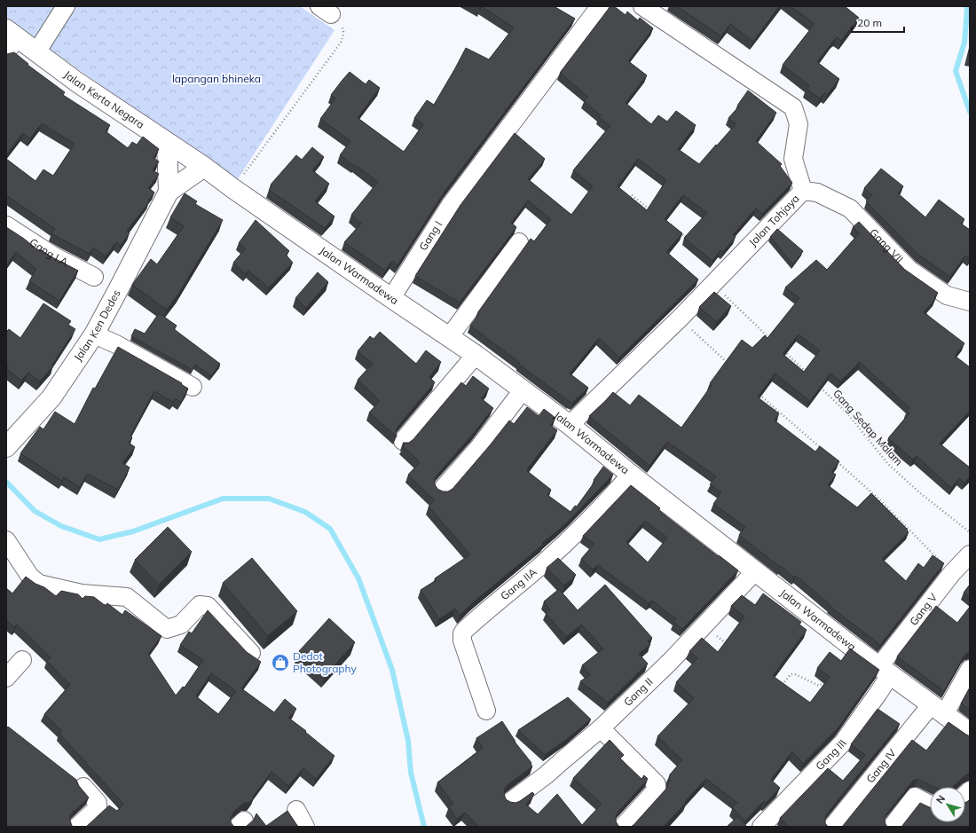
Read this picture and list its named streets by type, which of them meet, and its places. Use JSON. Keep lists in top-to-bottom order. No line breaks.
{"streets":{"street":["Jalan Kerta Negara","Jalan Tohjaya","Gang I","Gang VII","Gang I A","Jalan Warmadewa","Jalan Ken Dedes","Gang IIA","Gang V","Gang II","Gang III","Gang IV"],"path":["Gang Sedap Malam"]},"crossings":[["Jalan Kerta Negara","Jalan Warmadewa"],["Jalan Kerta Negara","Jalan Ken Dedes"],["Jalan Tohjaya","Gang VII"],["Jalan Tohjaya","Jalan Warmadewa"],["Gang I","Jalan Warmadewa"],["Jalan Warmadewa","Jalan Ken Dedes"],["Jalan Warmadewa","Gang IIA"],["Jalan Warmadewa","Gang V"],["Jalan Warmadewa","Gang II"],["Jalan Warmadewa","Gang III"],["Jalan Warmadewa","Gang IV"],["Gang V","Gang III"]],"parks":["lapangan bhineka"],"places":{"shop":["Dedot Photography"]},"scale_bar":"20 m","north":"top left"}
